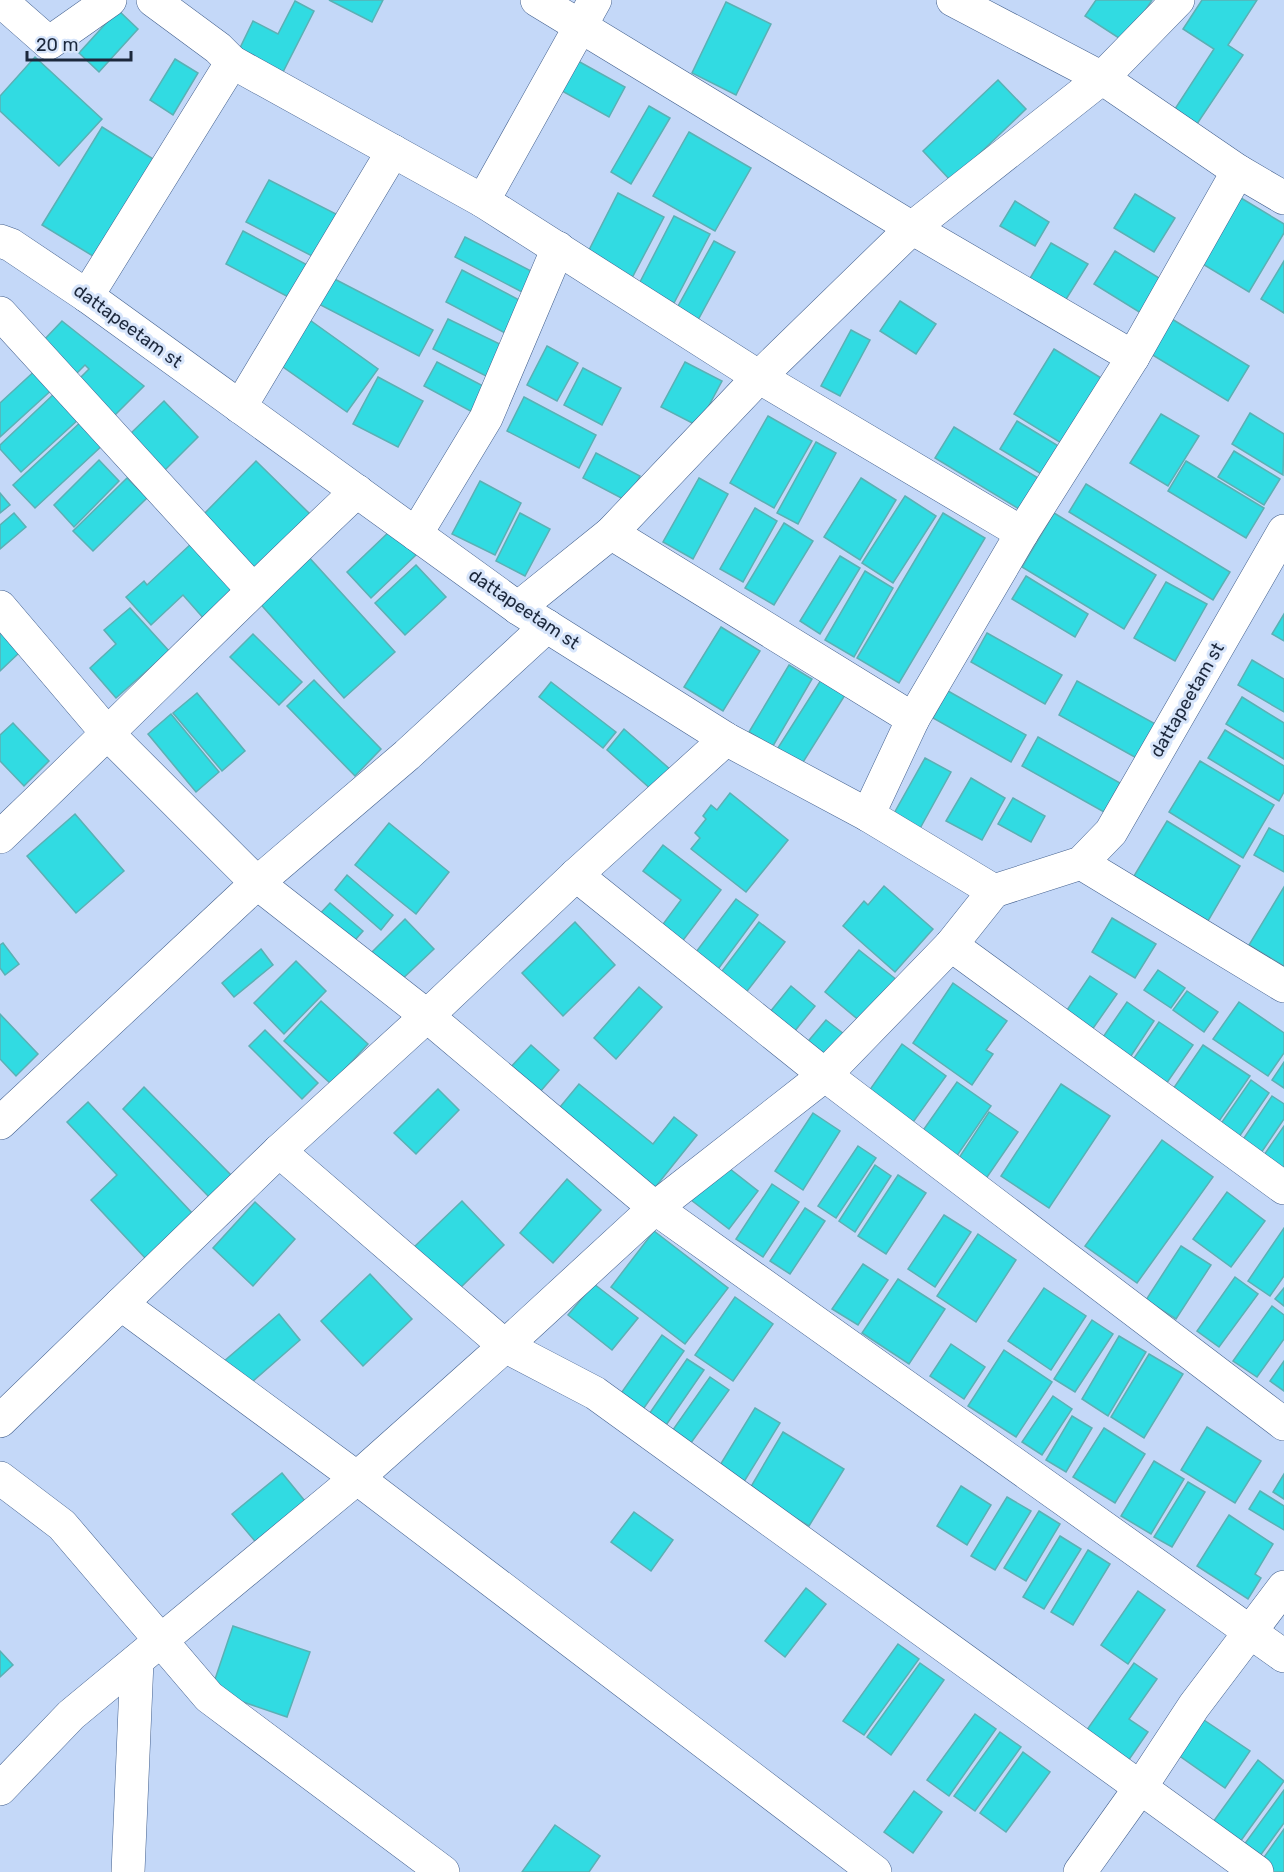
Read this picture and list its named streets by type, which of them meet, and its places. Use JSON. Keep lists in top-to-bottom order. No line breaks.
{"streets":{"street":["dattapeetam st"]},"scale_bar":"20 m"}
